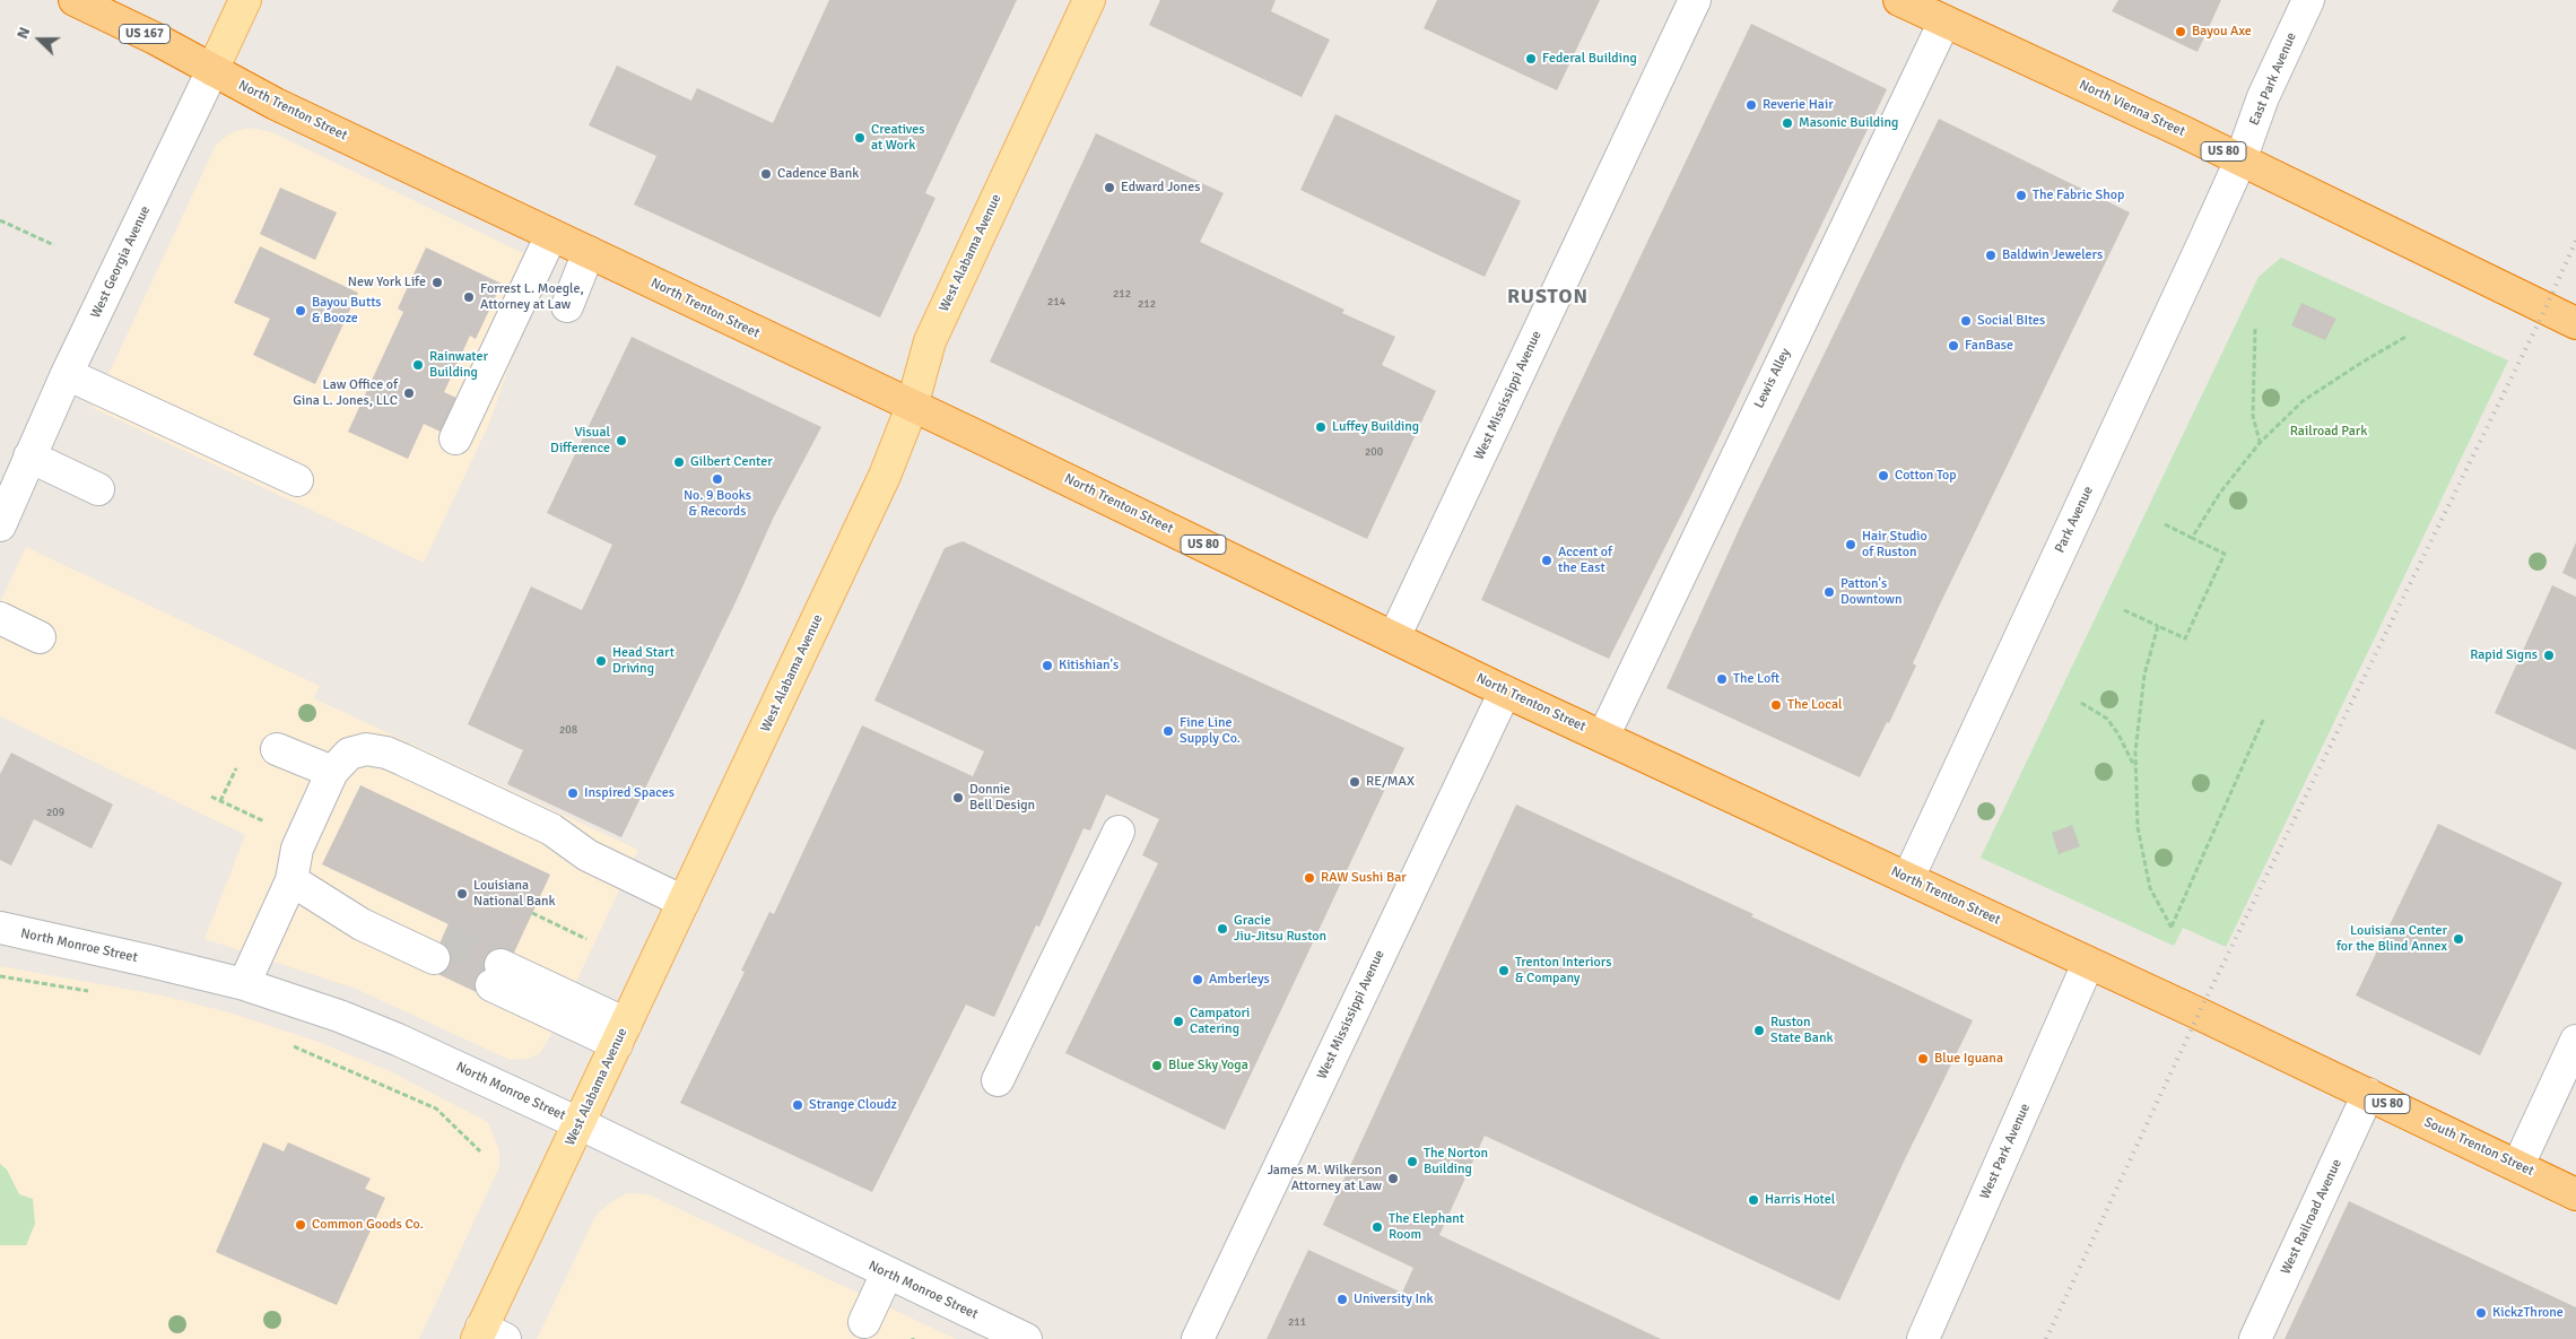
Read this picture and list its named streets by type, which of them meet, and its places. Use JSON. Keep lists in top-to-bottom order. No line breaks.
{"streets":{"highway":["US 167","North Vienna Street","North Trenton Street","US 80","South Trenton Street"],"main road":["West Alabama Avenue","West Georgia Avenue"],"street":["East Park Avenue","Lewis Alley","West Mississippi Avenue","Park Avenue","North Monroe Street","West Park Avenue","West Railroad Avenue"]},"crossings":[["East Park Avenue","North Vienna Street"],["East Park Avenue","Park Avenue"],["North Vienna Street","Lewis Alley"],["North Vienna Street","Park Avenue"],["North Trenton Street","West Alabama Avenue"],["North Trenton Street","West Georgia Avenue"],["North Trenton Street","Lewis Alley"],["North Trenton Street","West Mississippi Avenue"],["North Trenton Street","Park Avenue"],["North Trenton Street","South Trenton Street"],["North Trenton Street","West Park Avenue"],["West Alabama Avenue","North Monroe Street"],["South Trenton Street","West Railroad Avenue"]],"districts":["RUSTON"],"parks":["Railroad Park"],"places":["Bayou Axe","Federal Building","Reverie Hair","Masonic Building","Creatives at Work","Cadence Bank","Edward Jones","The Fabric Shop","Baldwin Jewelers","New York Life","Forrest L. Moegle, Attorney at Law","Bayou Butts & Booze","Social BItes","FanBase","Rainwater Building","Law Office of Gina L. Jones, LLC","Luffey Building","Visual Difference","Gilbert Center","Cotton Top","No. 9 Books & Records","Hair Studio of Ruston","Accent of the East","Patton's Downtown","Rapid Signs","Head Start Driving","Kitishian's","The Loft","The Local","Fine Line Supply Co.","RE/MAX","Inspired Spaces","Donnie Bell Design","RAW Sushi Bar","Louisiana National Bank","Gracie Jiu-Jitsu Ruston","Louisiana Center for the Blind Annex","Trenton Interiors & Company","Amberleys","Campatori Catering","Ruston State Bank","Blue Iguana","Blue Sky Yoga","Strange Cloudz","The Norton Building","James M. Wilkerson Attorney at Law","Harris Hotel","Common Goods Co.","The Elephant Room","University Ink","KickzThrone"],"house_numbers":["212","214","212","200","208","209","211"],"north":"left"}
